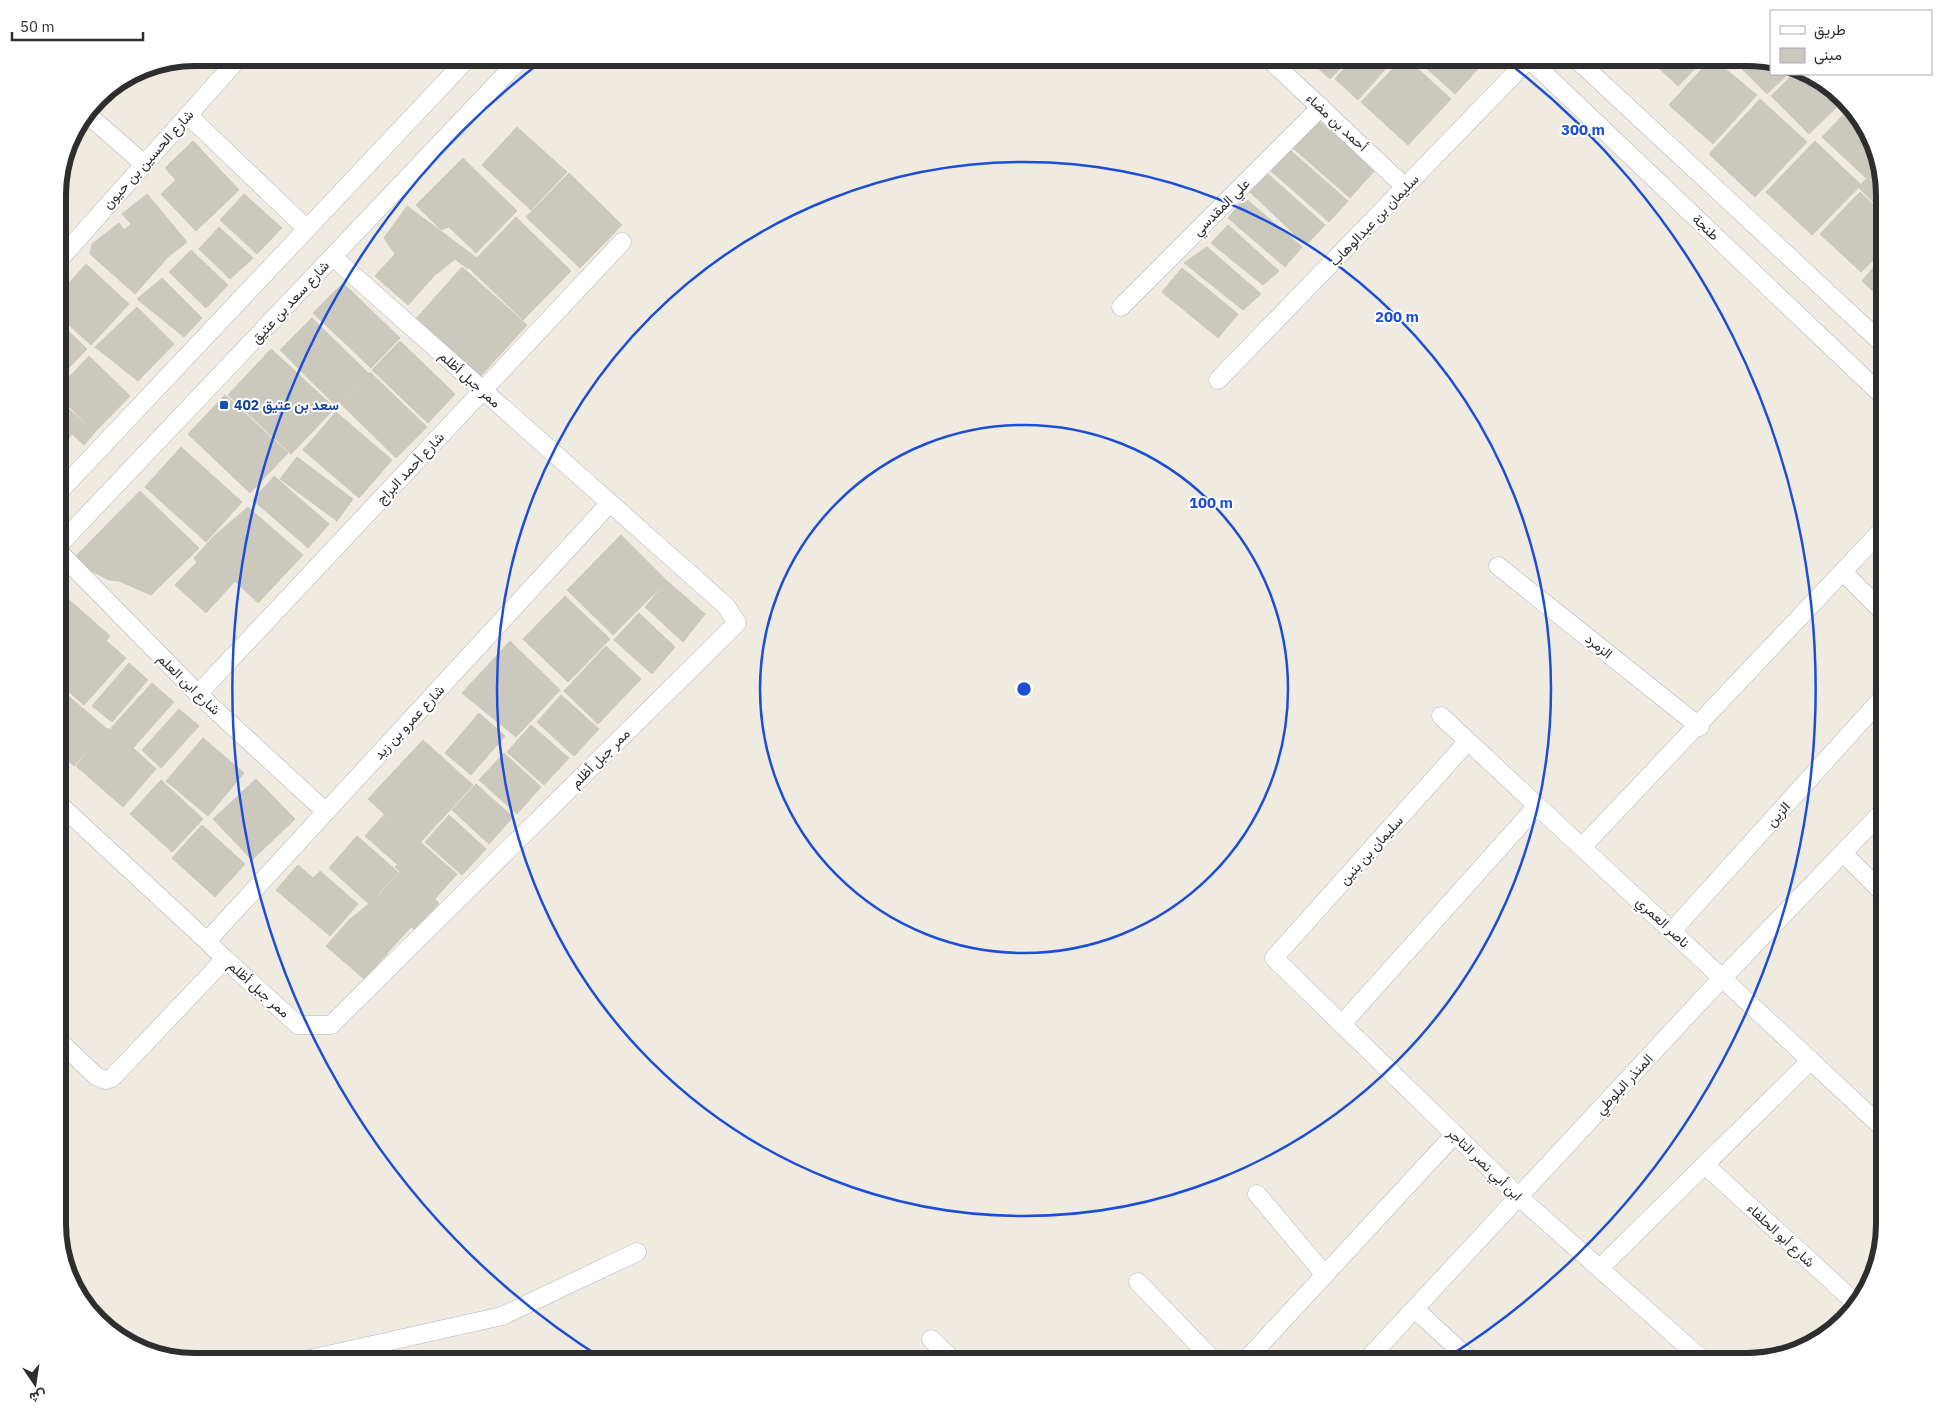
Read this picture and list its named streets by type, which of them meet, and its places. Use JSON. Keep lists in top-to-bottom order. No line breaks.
{"streets":{"street":["أحمد بن مضاء","شارع الحسين بن حيون","علي المقدسي","سليمان بن عبدالوهاب","طنجة","شارع سعد بن عتيق","ممر جبل أظلم","شارع أحمد البراج","الزمرد","شارع ابن العلم","شارع عمرو بن زيد","الزين","سليمان بن بنين","ناصر العمري","المنذر البلوطي","ابن أبي نصر التاجر","شارع أبو الحلفاء"]},"crossings":[["أحمد بن مضاء","علي المقدسي"],["أحمد بن مضاء","سليمان بن عبدالوهاب"],["شارع سعد بن عتيق","ممر جبل أظلم"],["ممر جبل أظلم","شارع أحمد البراج"],["ممر جبل أظلم","شارع عمرو بن زيد"],["شارع أحمد البراج","شارع ابن العلم"],["شارع ابن العلم","شارع عمرو بن زيد"],["الزين","ناصر العمري"],["سليمان بن بنين","ناصر العمري"],["سليمان بن بنين","ابن أبي نصر التاجر"],["ناصر العمري","المنذر البلوطي"],["المنذر البلوطي","ابن أبي نصر التاجر"]],"places":{"transit":["سعد بن عتيق 402"]},"legend":["طريق","مبنى"],"scale_bar":"50 m","north":"bottom","rings":["300 m","200 m","100 m"]}
